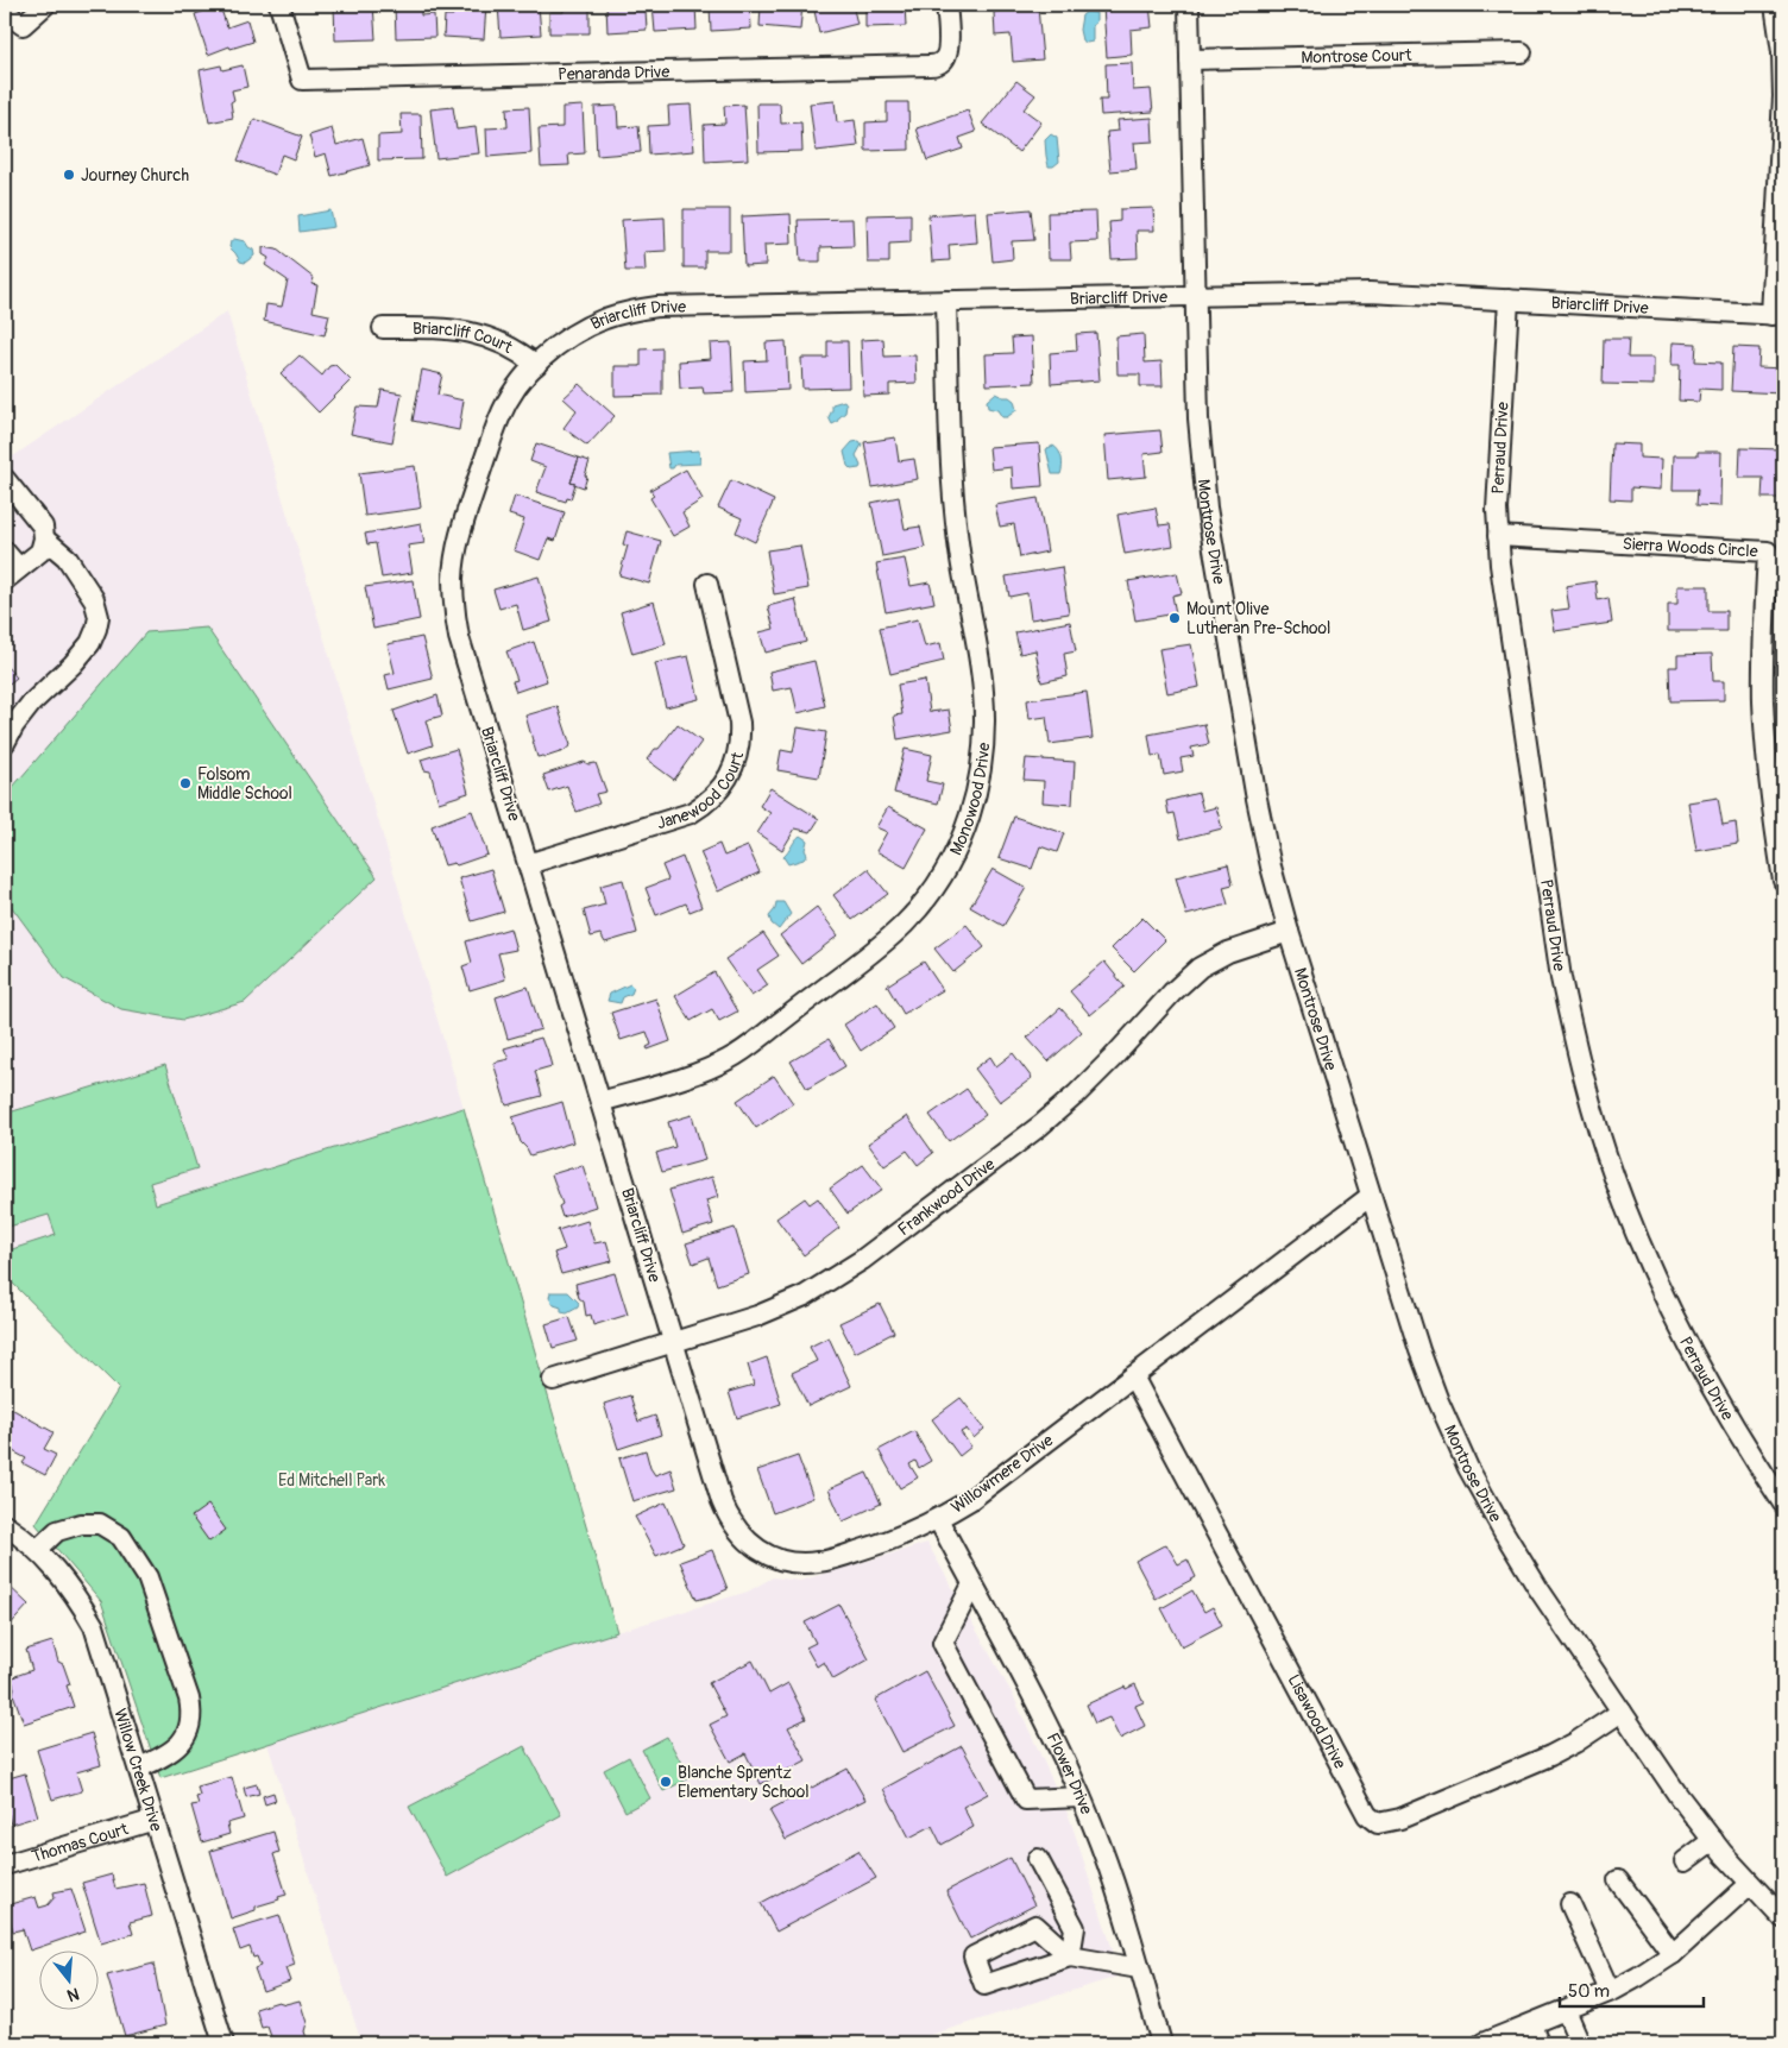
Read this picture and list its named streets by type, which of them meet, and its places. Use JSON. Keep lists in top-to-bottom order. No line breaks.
{"streets":{"street":["Montrose Court","Penaranda Drive","Briarcliff Drive","Briarcliff Court","Perraud Drive","Montrose Drive","Sierra Woods Circle","Janewood Court","Monowood Drive","Frankwood Drive","Willowmere Drive","Lisawood Drive","Willow Creek Drive","Flower Drive","Thomas Court"]},"crossings":[["Montrose Court","Montrose Drive"],["Briarcliff Drive","Briarcliff Court"],["Briarcliff Drive","Perraud Drive"],["Briarcliff Drive","Montrose Drive"],["Briarcliff Drive","Janewood Court"],["Briarcliff Drive","Monowood Drive"],["Briarcliff Drive","Frankwood Drive"],["Briarcliff Drive","Willowmere Drive"],["Perraud Drive","Sierra Woods Circle"],["Montrose Drive","Frankwood Drive"],["Montrose Drive","Willowmere Drive"],["Montrose Drive","Lisawood Drive"],["Frankwood Drive","Willowmere Drive"],["Willowmere Drive","Lisawood Drive"],["Willowmere Drive","Flower Drive"],["Willow Creek Drive","Thomas Court"]],"parks":["Ed Mitchell Park"],"places":["Journey Church","Mount Olive Lutheran Pre-School","Folsom Middle School","Blanche Sprentz Elementary School"],"scale_bar":"50 m","north":"bottom"}
